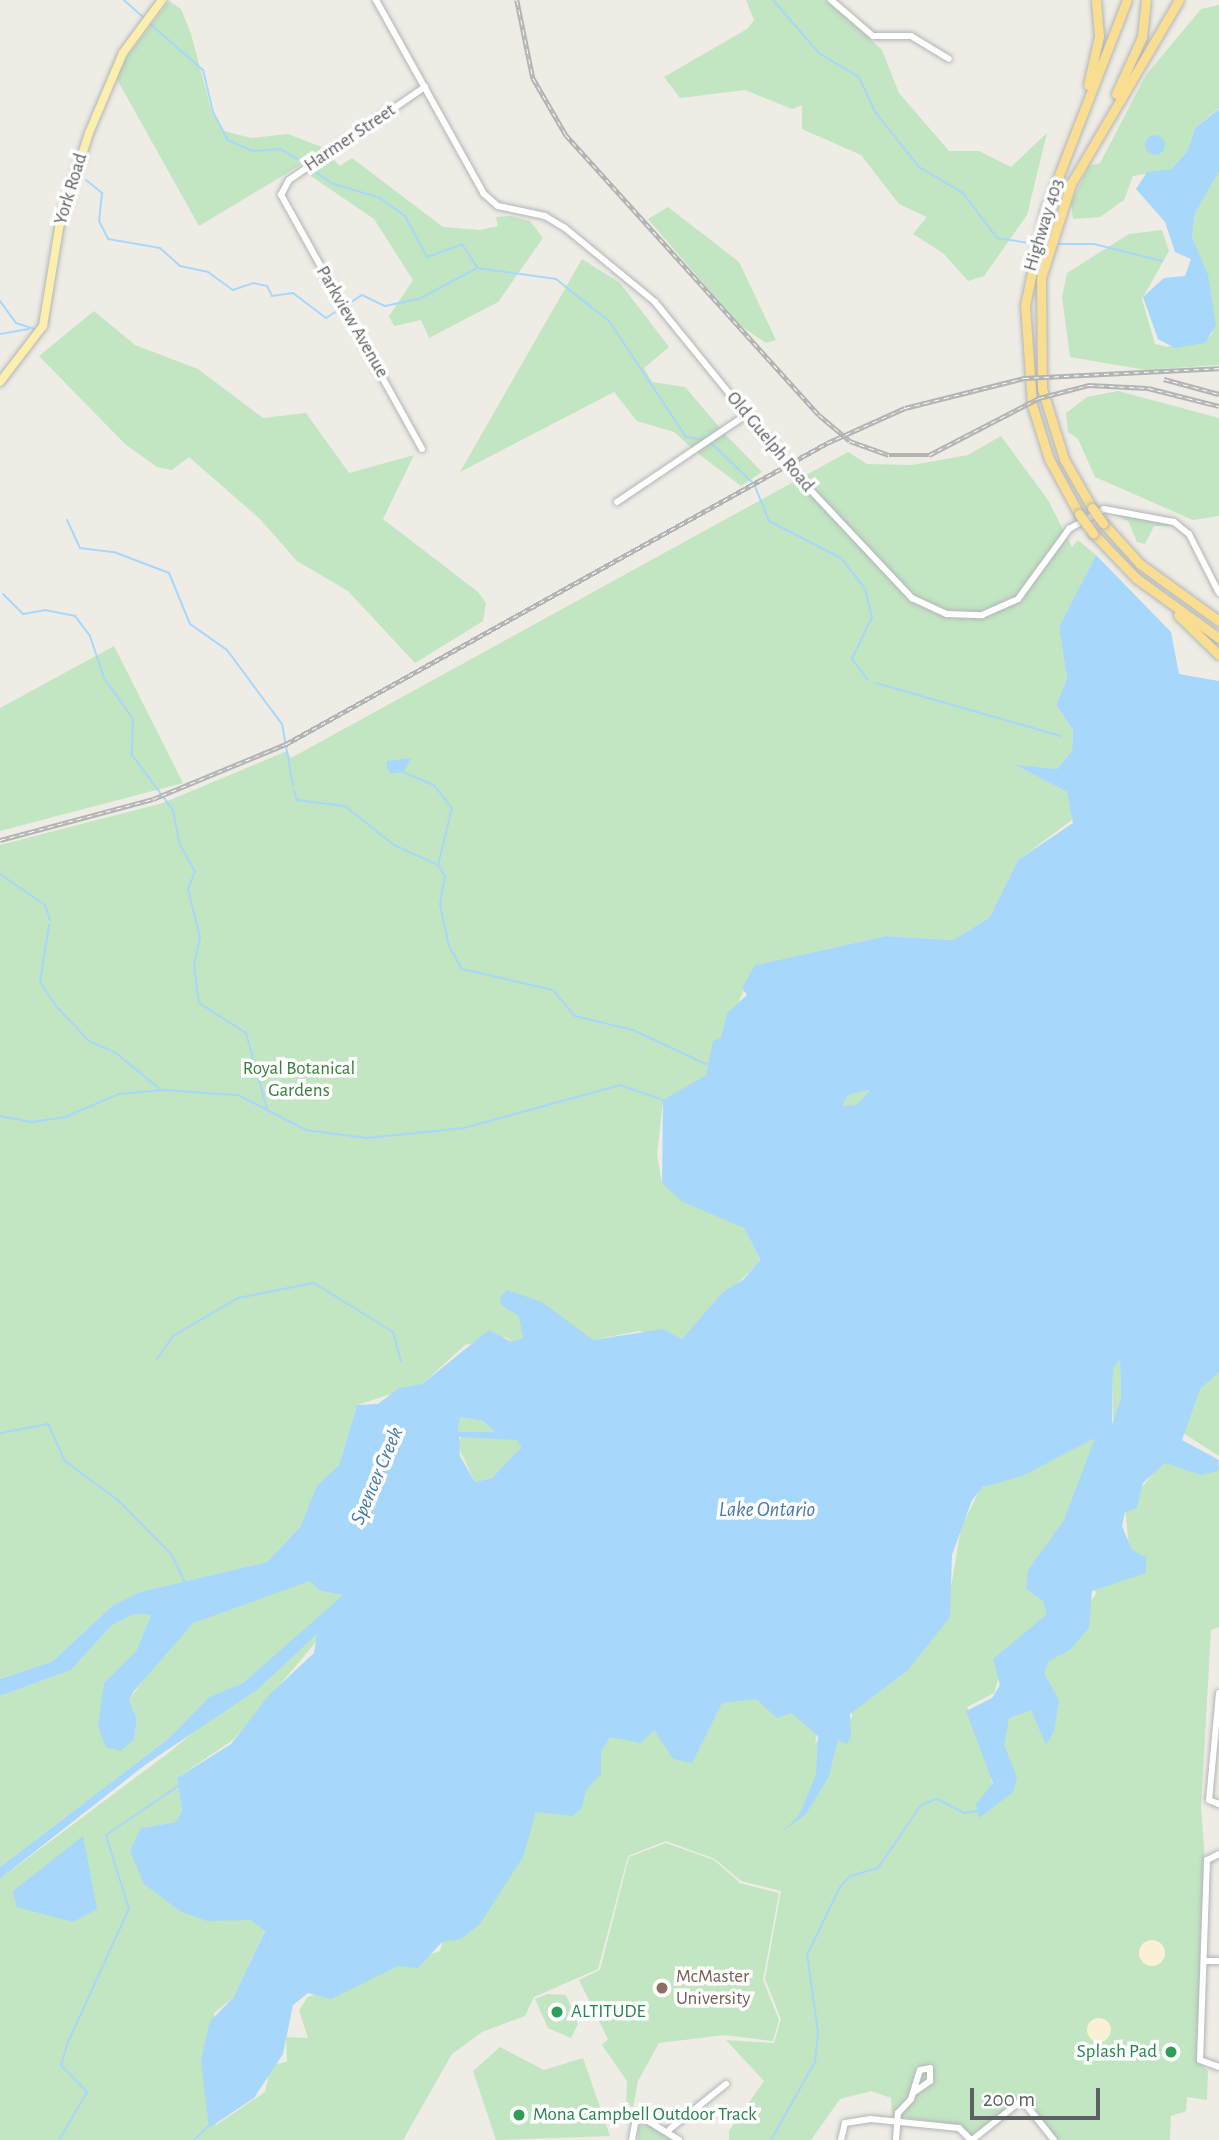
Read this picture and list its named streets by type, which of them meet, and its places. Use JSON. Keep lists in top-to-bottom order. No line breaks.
{"streets":{"highway":["Highway 403"],"main road":["York Road"],"street":["Harmer Street","Parkview Avenue","Old Guelph Road"]},"crossings":[["Harmer Street","Parkview Avenue"],["Harmer Street","Old Guelph Road"]],"water":["Spencer Creek","Lake Ontario"],"parks":["Royal Botanical Gardens"],"places":["McMaster University","ALTITUDE","Splash Pad","Mona Campbell Outdoor Track"],"scale_bar":"200 m"}
